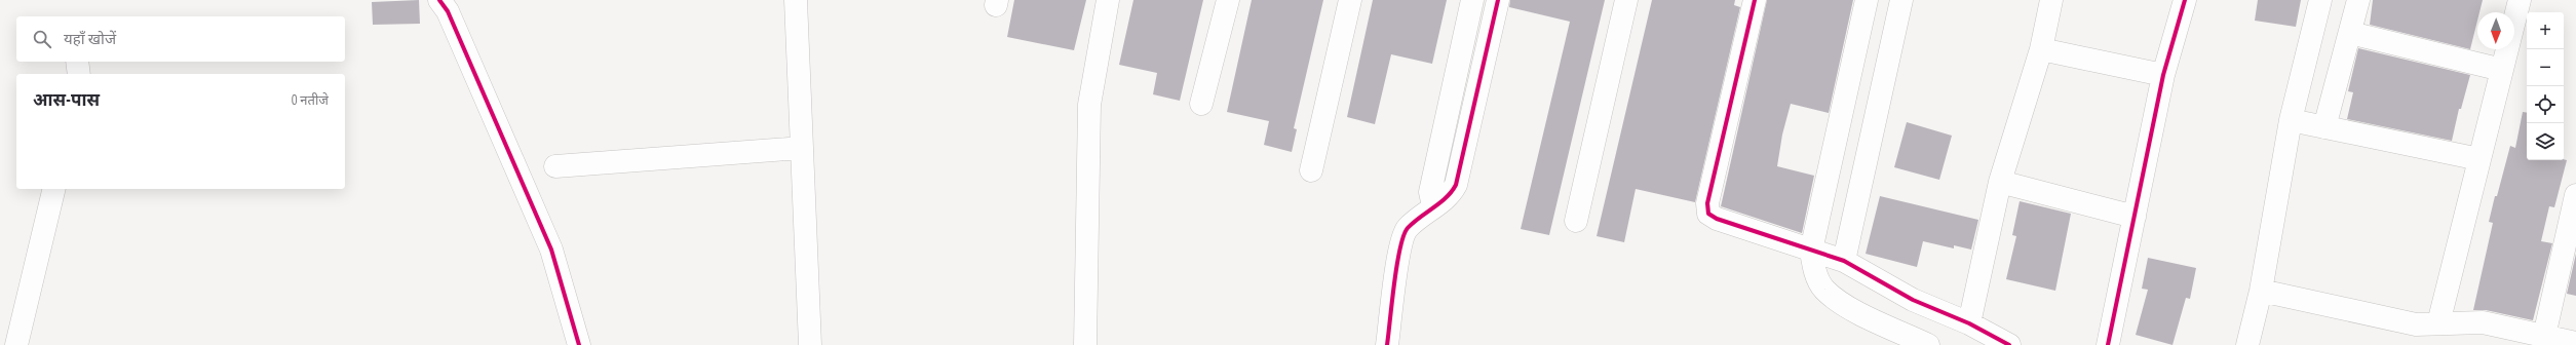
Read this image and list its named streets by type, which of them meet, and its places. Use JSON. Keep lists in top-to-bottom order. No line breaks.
{"north":"bottom","page":{"map_buttons":["+","−"],"search":"यहाँ खोजें","heading":["आस-पास","0 नतीजे"]}}
